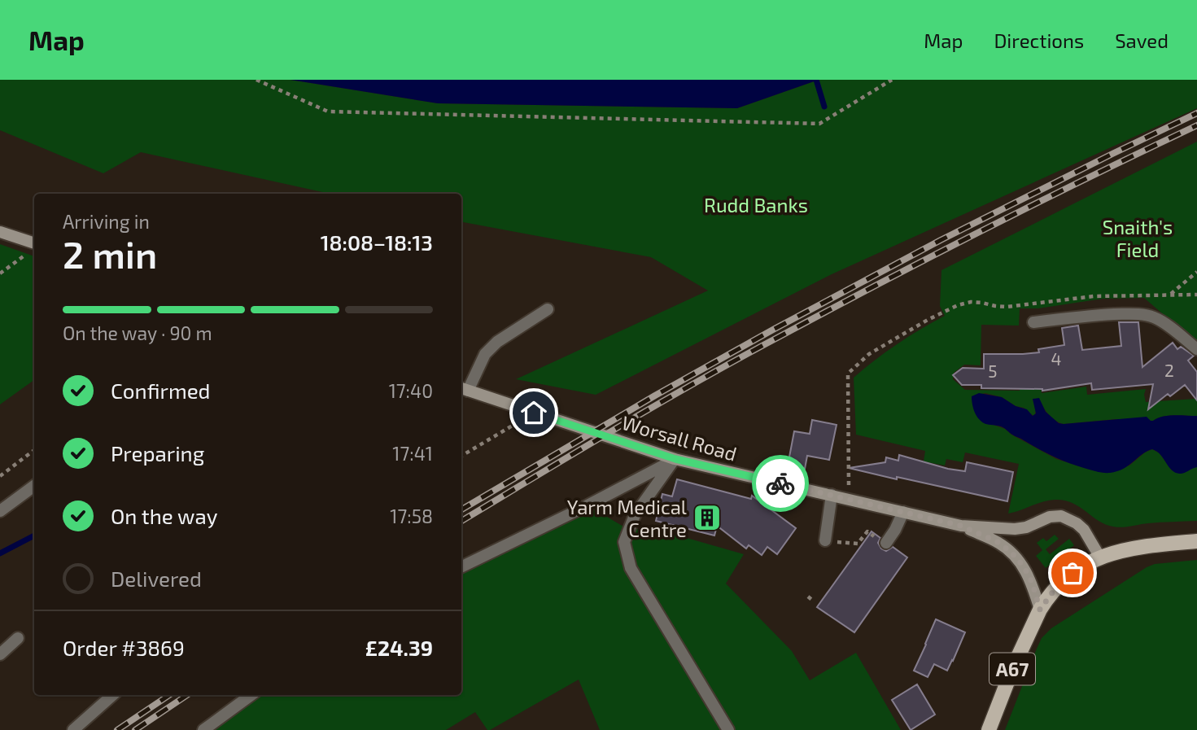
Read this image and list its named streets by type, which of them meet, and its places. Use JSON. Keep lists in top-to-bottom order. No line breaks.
{"streets":{"main road":["Worsall Road","A67"]},"crossings":[["Worsall Road","A67"]],"parks":["Rudd Banks","Snaith's Field"],"places":{"building":["Yarm Medical Centre"]},"house_numbers":["4","2","5"],"page":{"header":"Map","nav":["Map","Directions","Saved"],"heading":["2 min","Arriving in","18:08–18:13"],"panel":["Order #3869","£24.39"],"bar":"On the way · 90 m","list":[["Confirmed","17:40"],["Preparing","17:41"],["On the way","17:58"],"Delivered"]}}
